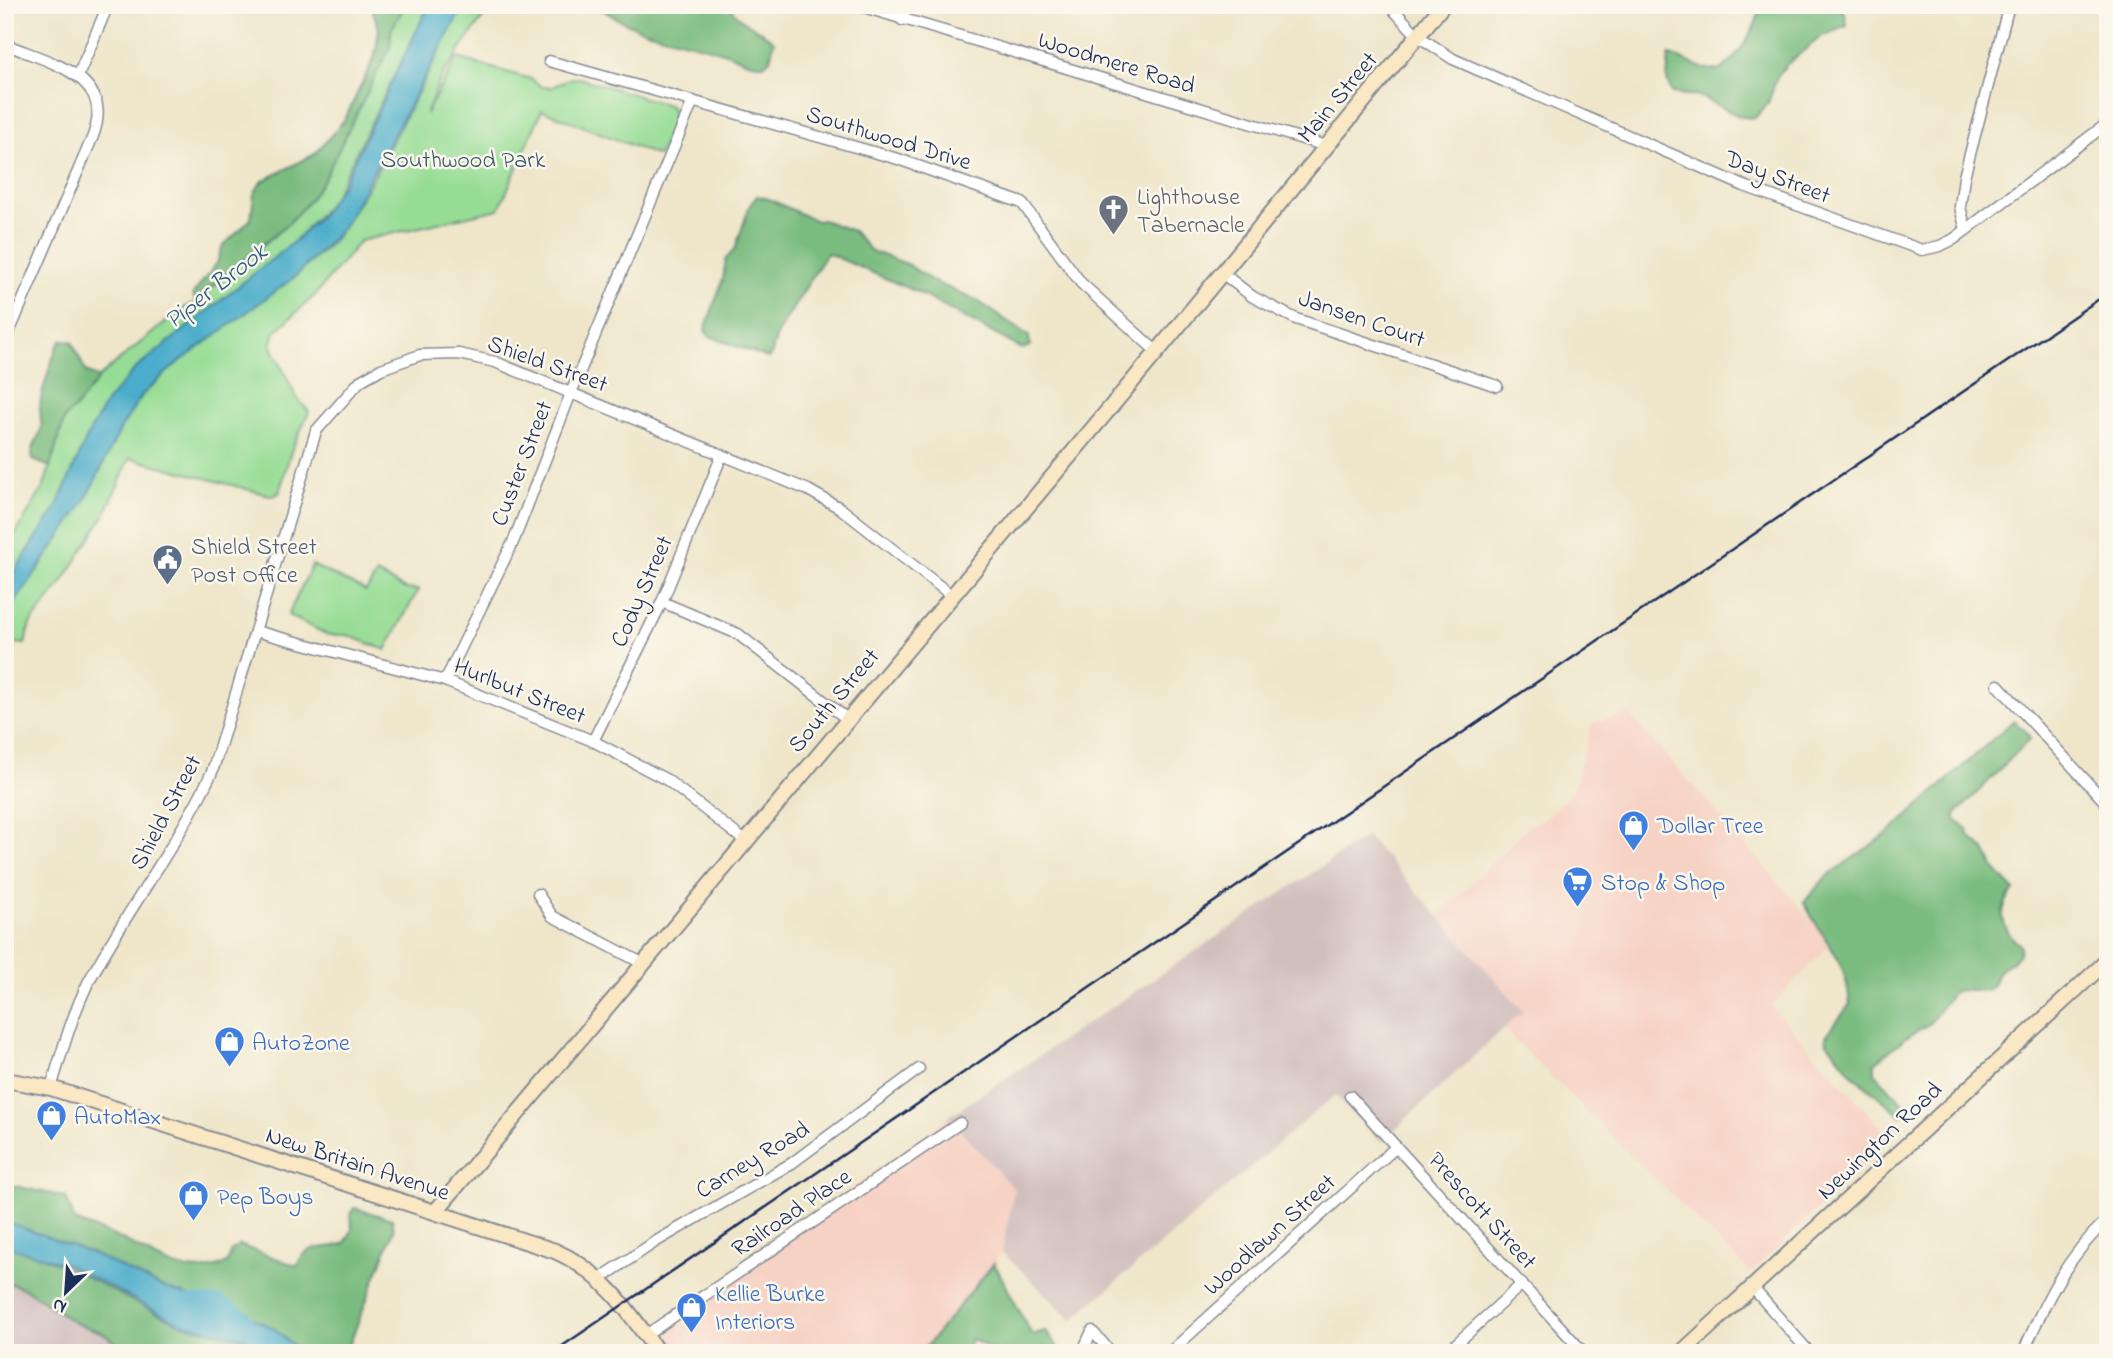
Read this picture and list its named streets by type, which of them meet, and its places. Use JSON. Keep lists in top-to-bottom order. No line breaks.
{"streets":{"street":["Woodmere Road","Main Street","Southwood Drive","Day Street","Jansen Court","Shield Street","Custer Street","Cody Street","Hurlbut Street","South Street","Newington Road","Carney Road","New Britain Avenue","Prescott Street","Railroad Place","Woodlawn Street"]},"crossings":[["Woodmere Road","Main Street"],["Main Street","Day Street"],["Main Street","South Street"],["Southwood Drive","Custer Street"],["Southwood Drive","South Street"],["Jansen Court","South Street"],["Shield Street","Custer Street"],["Shield Street","Cody Street"],["Shield Street","Hurlbut Street"],["Shield Street","South Street"],["Shield Street","New Britain Avenue"],["Custer Street","Hurlbut Street"],["Cody Street","Hurlbut Street"],["Hurlbut Street","South Street"],["South Street","New Britain Avenue"],["Carney Road","New Britain Avenue"],["New Britain Avenue","Railroad Place"],["Prescott Street","Woodlawn Street"]],"water":["Piper Brook"],"parks":["Southwood Park"],"places":{"church":["Lighthouse Tabernacle"],"public building":["Shield Street Post Office"],"shop":["Dollar Tree","AutoZone","AutoMax","Pep Boys","Kellie Burke Interiors"],"supermarket":["Stop & Shop"]},"north":"bottom left"}
